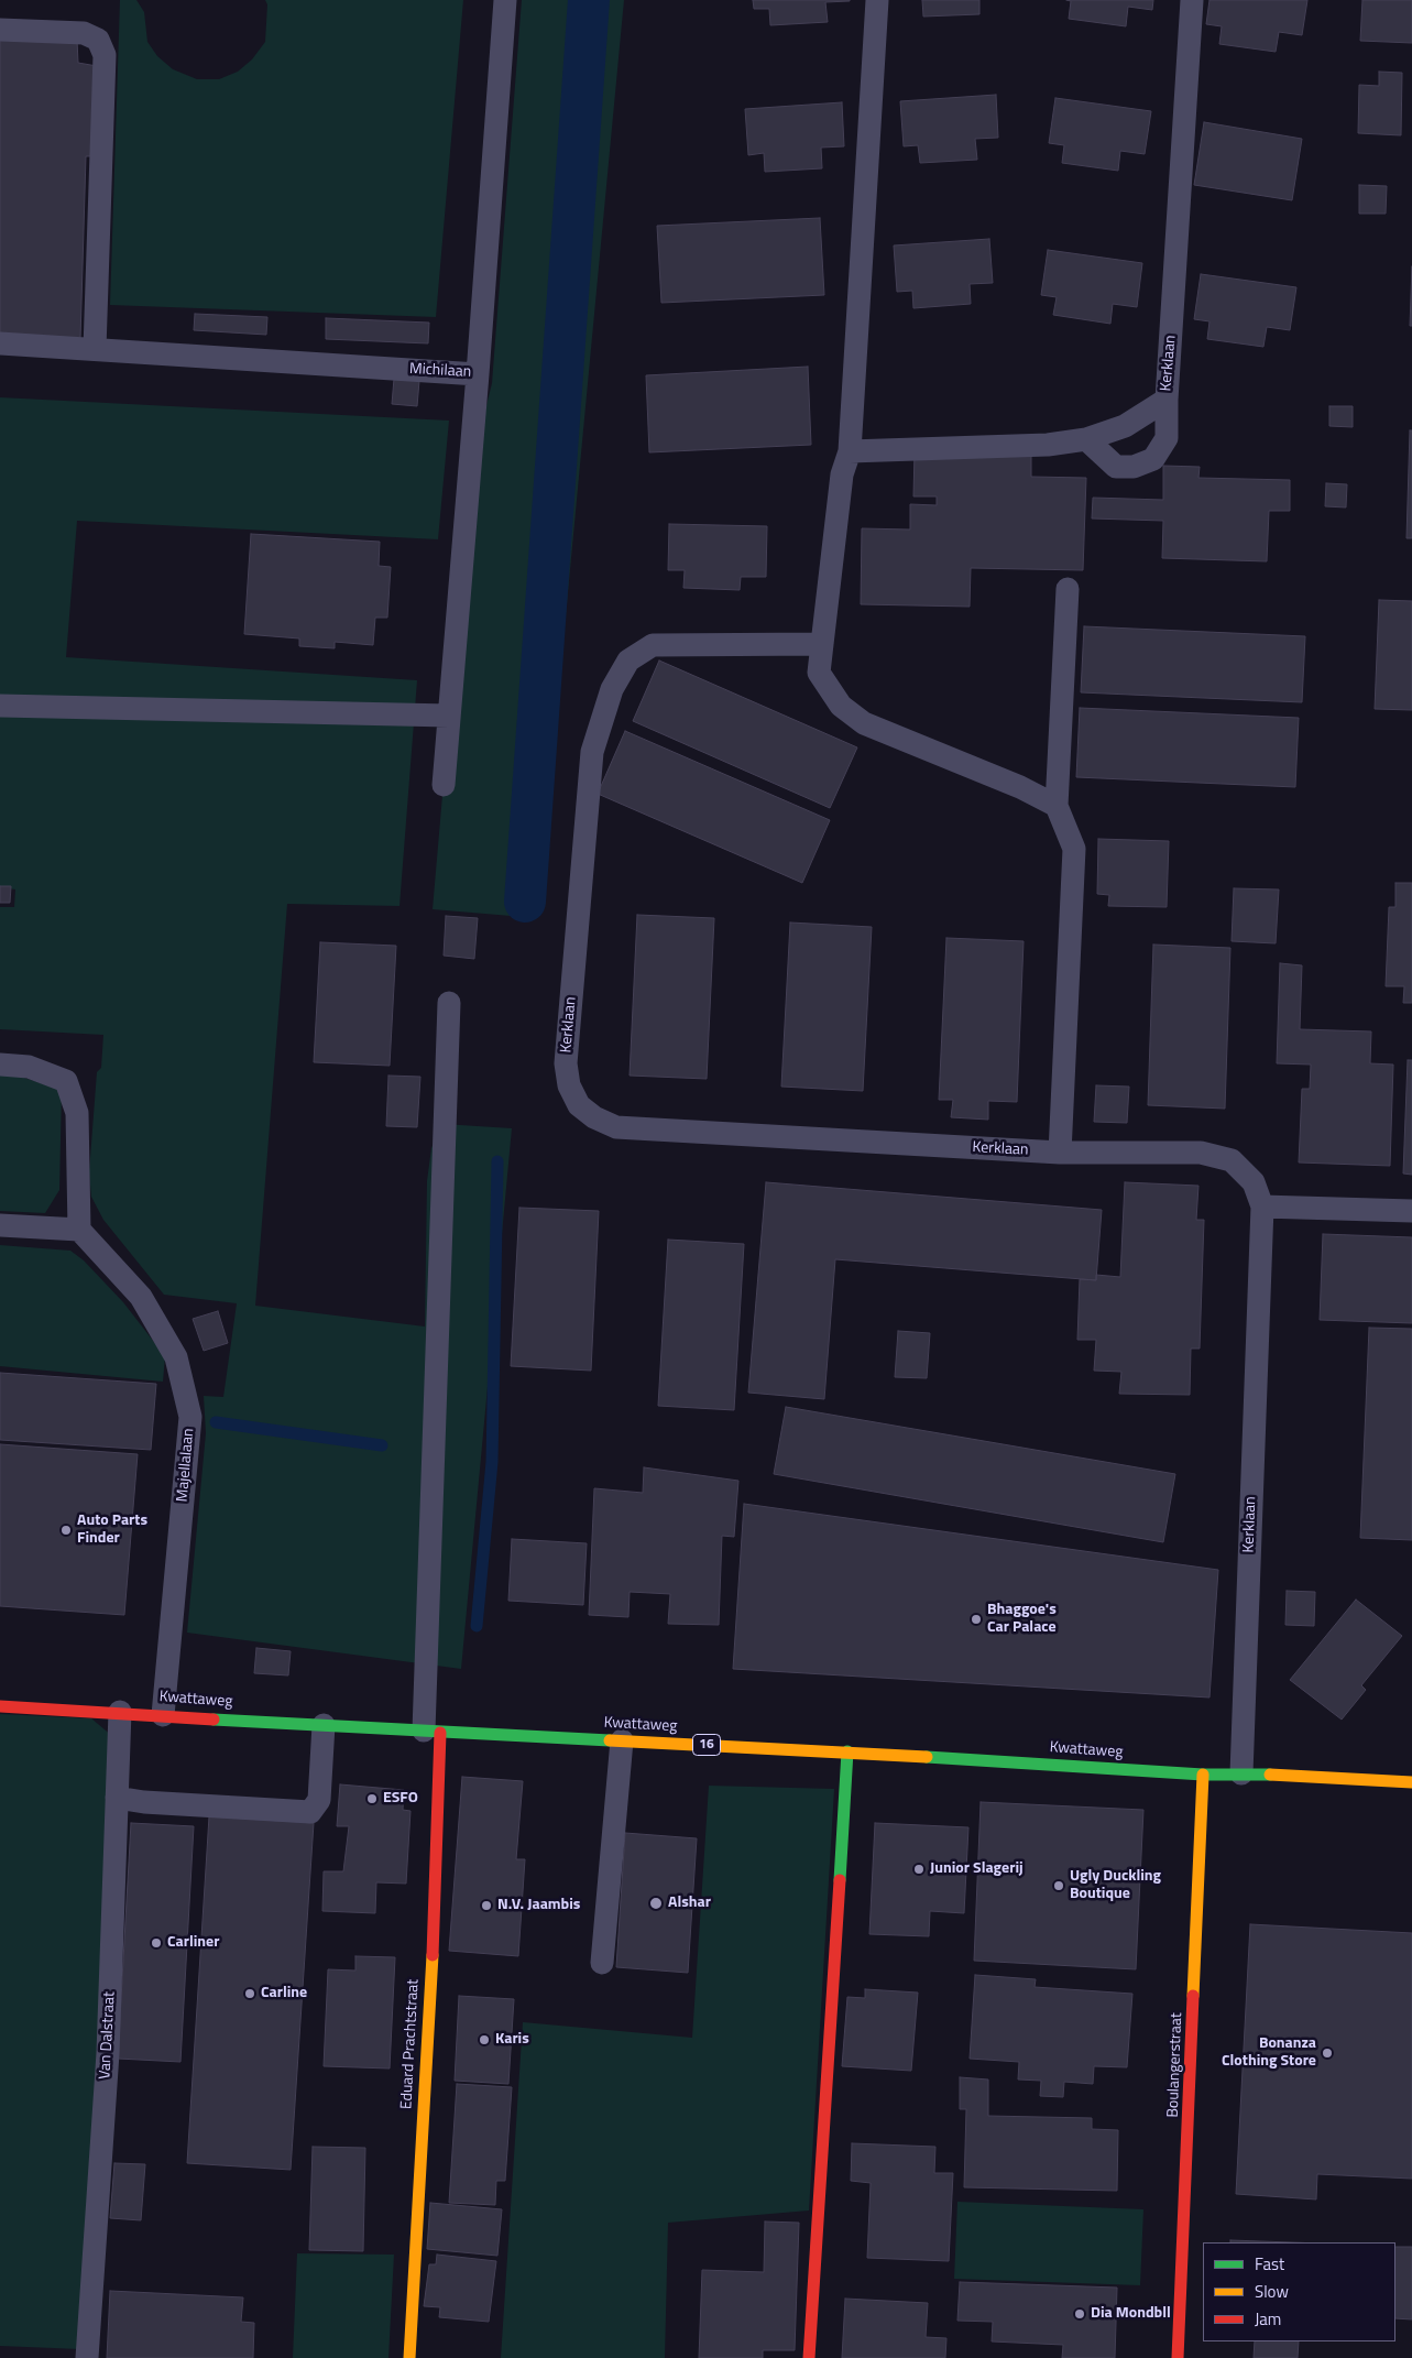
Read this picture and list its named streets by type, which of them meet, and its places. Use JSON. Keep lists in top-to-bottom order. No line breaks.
{"streets":{"street":["Kwattaweg","16","Eduard Prachtstraat","Boulangerstraat"],"lane":["Kerklaan","Michilaan","Majellalaan","Van Dalstraat"]},"crossings":[["Kerklaan","Kwattaweg"],["Majellalaan","Kwattaweg"],["Kwattaweg","Van Dalstraat"],["Kwattaweg","Eduard Prachtstraat"],["Kwattaweg","Boulangerstraat"]],"places":["Auto Parts Finder","Bhaggoe's Car Palace","ESFO","Junior Slagerij","Ugly Duckling Boutique","Alshar","N.V. Jaambis","Carliner","Carline","Karis","Bonanza Clothing Store","Dia Mondbll"],"legend":["Fast","Slow","Jam"]}
